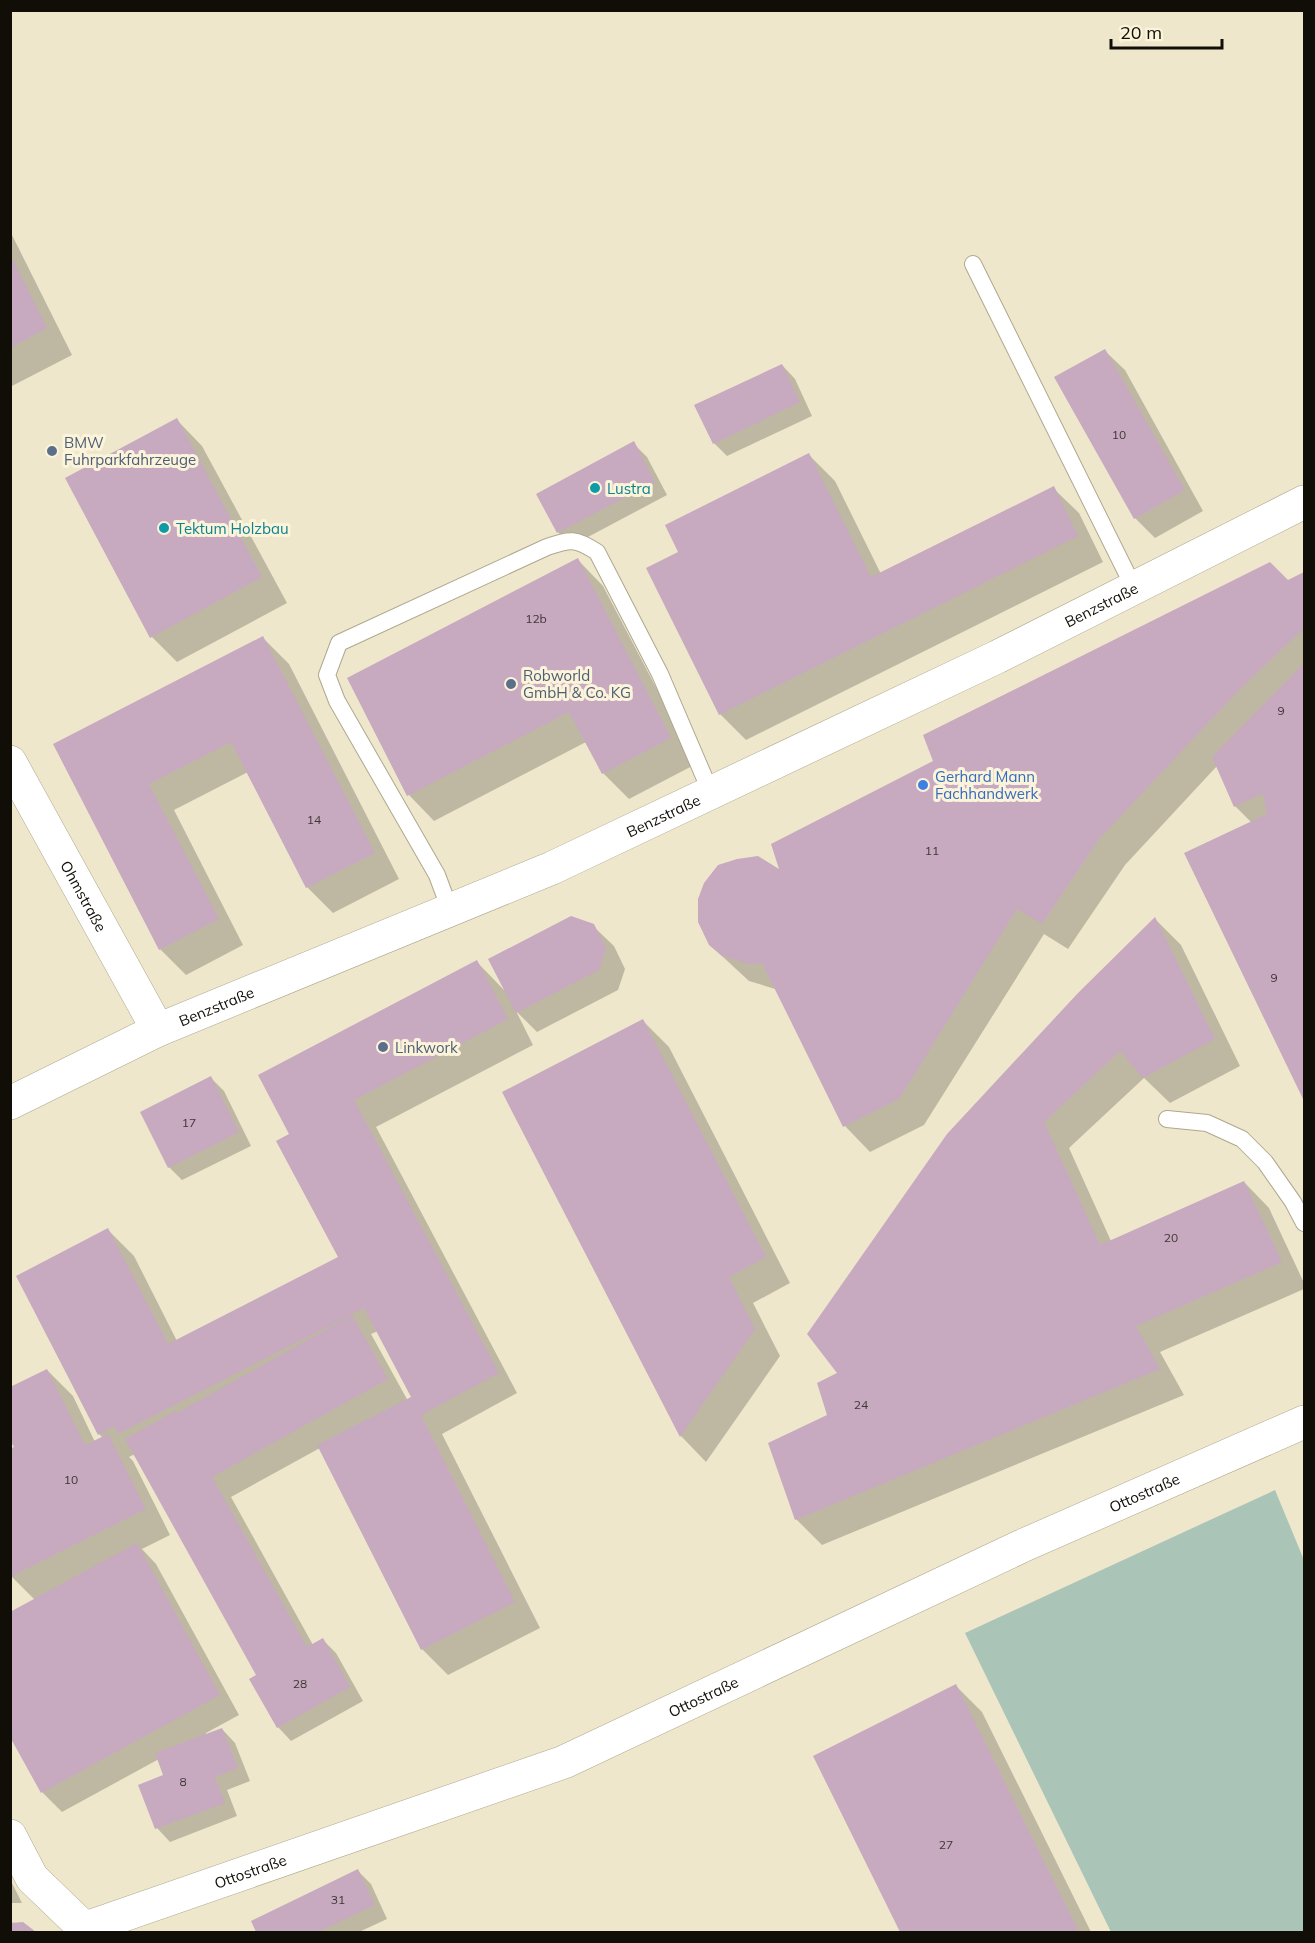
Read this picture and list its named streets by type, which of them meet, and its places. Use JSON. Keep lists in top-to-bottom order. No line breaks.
{"streets":{"street":["Benzstraße","Ohmstraße","Ottostraße"]},"crossings":[["Benzstraße","Ohmstraße"]],"places":["BMW Fuhrparkfahrzeuge","Lustra","Tektum Holzbau","Robworld GmbH & Co. KG","Gerhard Mann Fachhandwerk","Linkwork"],"house_numbers":["10","12b","9","14","11","9","17","20","24","10","28","8","27","31"],"scale_bar":"20 m"}
